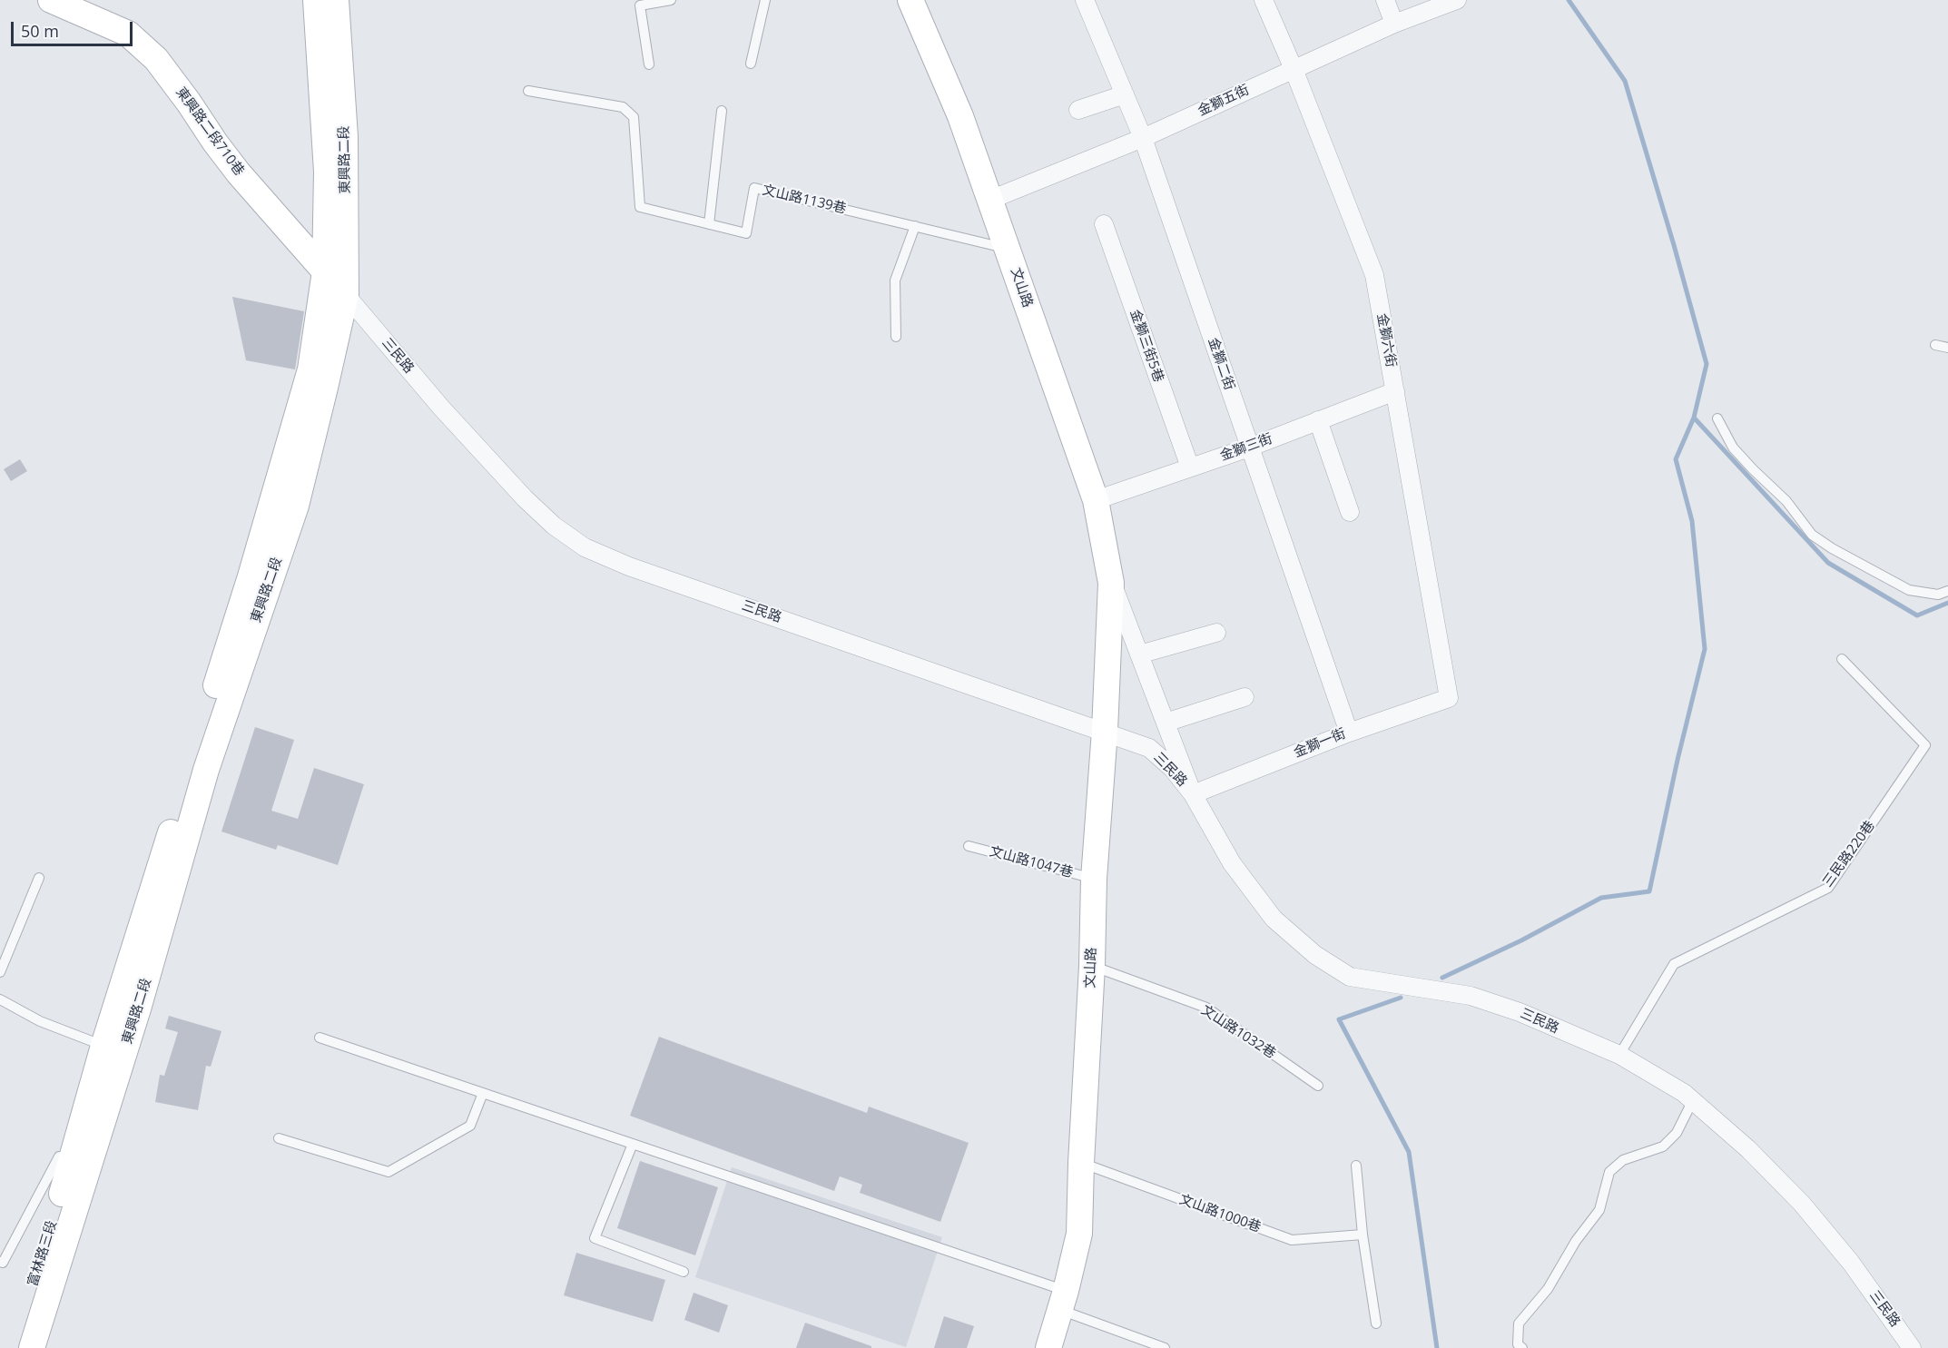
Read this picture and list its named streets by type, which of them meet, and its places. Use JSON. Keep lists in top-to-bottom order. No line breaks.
{"streets":{"main road":["東興路二段710巷","東興路二段","文山路","富林路三段"],"street":["金獅五街","金獅六街","金獅三街5巷","三民路","金獅二街","金獅三街","金獅一街"],"lane":["文山路1139巷","三民路220巷","文山路1047巷","文山路1032巷","文山路1000巷"]},"crossings":[["金獅五街","文山路"],["金獅五街","金獅六街"],["金獅五街","金獅二街"],["東興路二段710巷","東興路二段"],["東興路二段710巷","三民路"],["東興路二段","三民路"],["東興路二段","富林路三段"],["文山路1139巷","文山路"],["文山路","三民路"],["文山路","金獅三街"],["文山路","金獅一街"],["文山路","文山路1047巷"],["文山路","文山路1032巷"],["文山路","文山路1000巷"],["金獅六街","金獅三街"],["金獅六街","金獅一街"],["金獅三街5巷","金獅三街"],["三民路","金獅一街"],["三民路","三民路220巷"],["金獅二街","金獅三街"],["金獅二街","金獅一街"]],"scale_bar":"50 m"}
